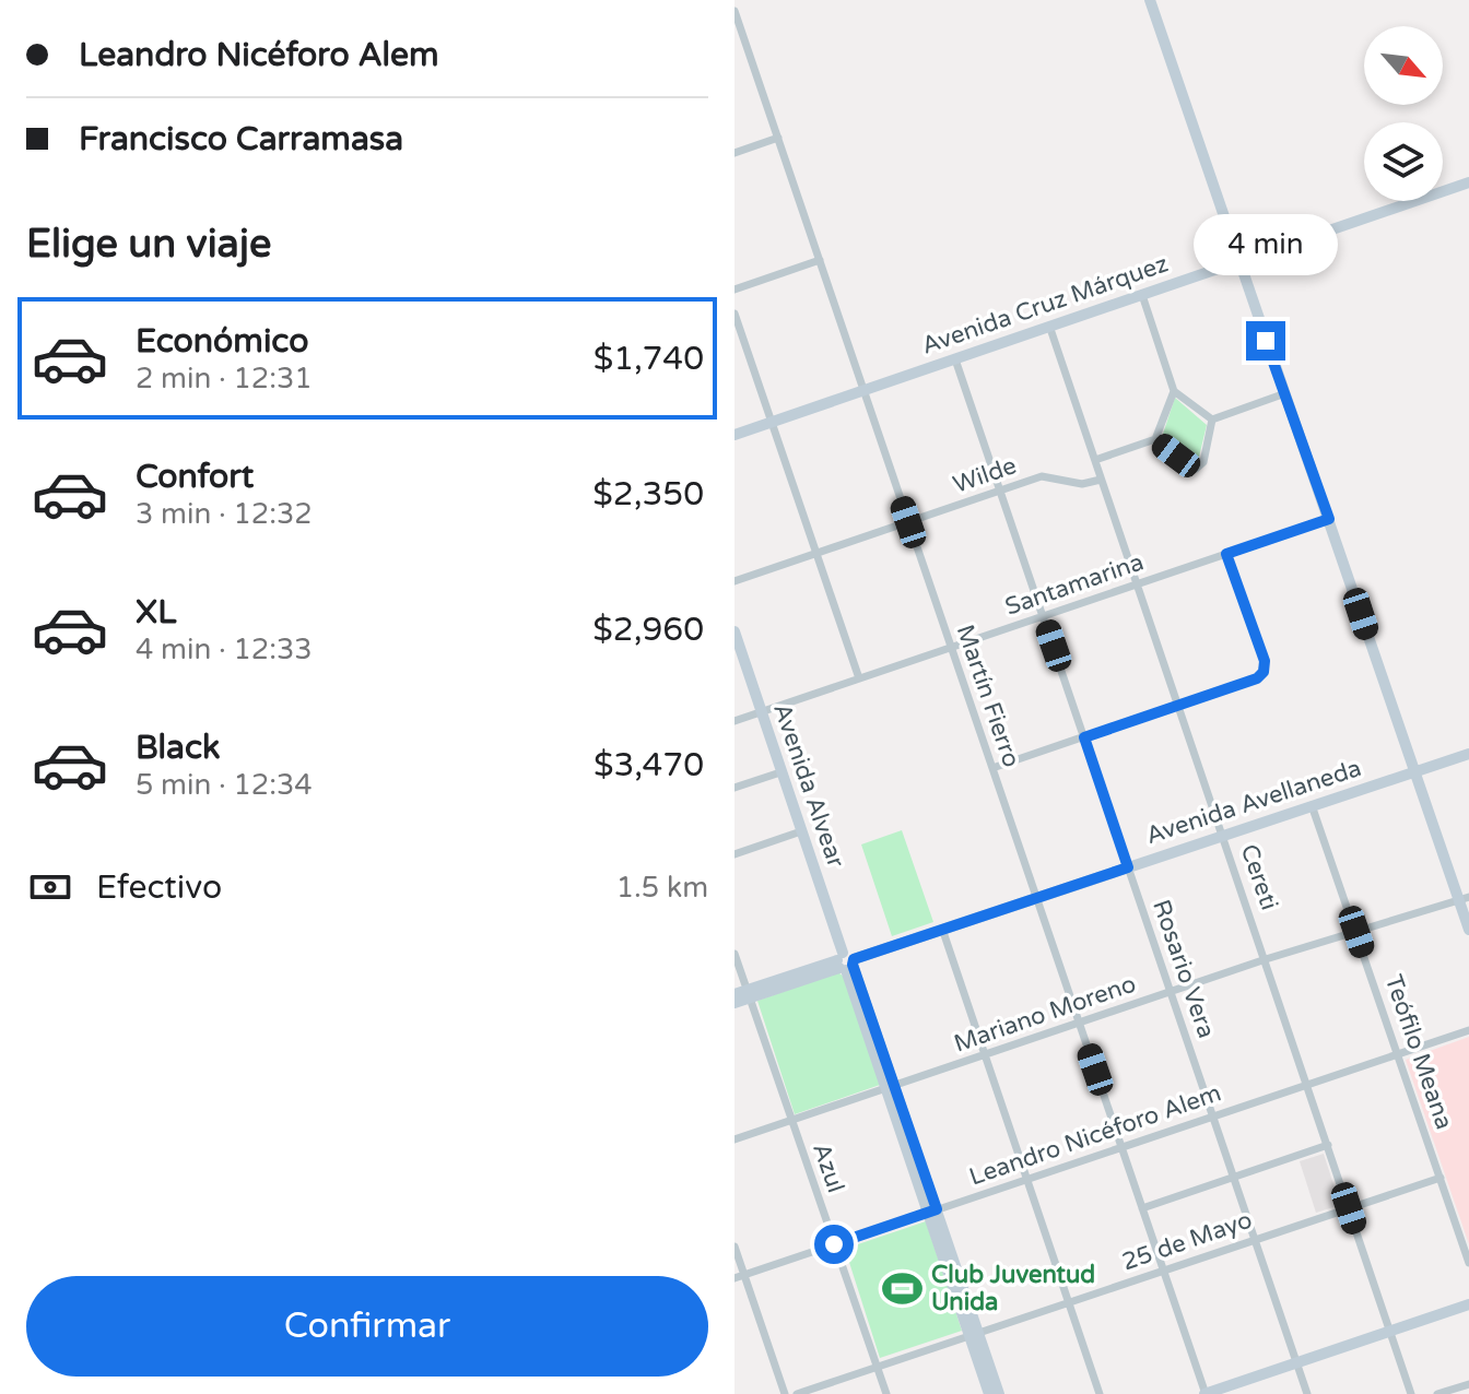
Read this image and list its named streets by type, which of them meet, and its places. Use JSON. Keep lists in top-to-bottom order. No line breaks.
{"streets":{"street":["Avenida Cruz Márquez","Wilde","Santamarina","Martín Fierro","Avenida Alvear","Avenida Avellaneda","Cereti","Rosario Vera","Mariano Moreno","Teófilo Meana","Leandro Nicéforo Alem","Azul","25 de Mayo"]},"crossings":[["Avenida Cruz Márquez","Martín Fierro"],["Avenida Cruz Márquez","Cereti"],["Avenida Cruz Márquez","Rosario Vera"],["Wilde","Martín Fierro"],["Wilde","Cereti"],["Wilde","Rosario Vera"],["Santamarina","Martín Fierro"],["Santamarina","Avenida Alvear"],["Santamarina","Cereti"],["Santamarina","Rosario Vera"],["Martín Fierro","Avenida Avellaneda"],["Martín Fierro","Mariano Moreno"],["Martín Fierro","Leandro Nicéforo Alem"],["Martín Fierro","25 de Mayo"],["Avenida Alvear","Avenida Avellaneda"],["Avenida Alvear","Mariano Moreno"],["Avenida Alvear","Leandro Nicéforo Alem"],["Avenida Alvear","25 de Mayo"],["Avenida Avellaneda","Cereti"],["Avenida Avellaneda","Rosario Vera"],["Avenida Avellaneda","Teófilo Meana"],["Avenida Avellaneda","Azul"],["Cereti","Mariano Moreno"],["Cereti","Leandro Nicéforo Alem"],["Cereti","25 de Mayo"],["Rosario Vera","Mariano Moreno"],["Rosario Vera","Leandro Nicéforo Alem"],["Rosario Vera","25 de Mayo"],["Mariano Moreno","Teófilo Meana"],["Mariano Moreno","Azul"],["Teófilo Meana","Leandro Nicéforo Alem"],["Teófilo Meana","25 de Mayo"],["Leandro Nicéforo Alem","Azul"],["Azul","25 de Mayo"]],"places":{"sports":["Club Juventud Unida"]},"north":"bottom right","page":{"banner":["Leandro Nicéforo Alem","Francisco Carramasa"],"heading":"Elige un viaje","bubble":"4 min","list":[{"name":"Económico","note":"2 min · 12:31","value":"$1,740"},{"name":"Confort","note":"3 min · 12:32","value":"$2,350"},{"name":"XL","note":"4 min · 12:33","value":"$2,960"},{"name":"Black","note":"5 min · 12:34","value":"$3,470"}],"pay":["Efectivo","1.5 km"],"buttons":"Confirmar"}}
